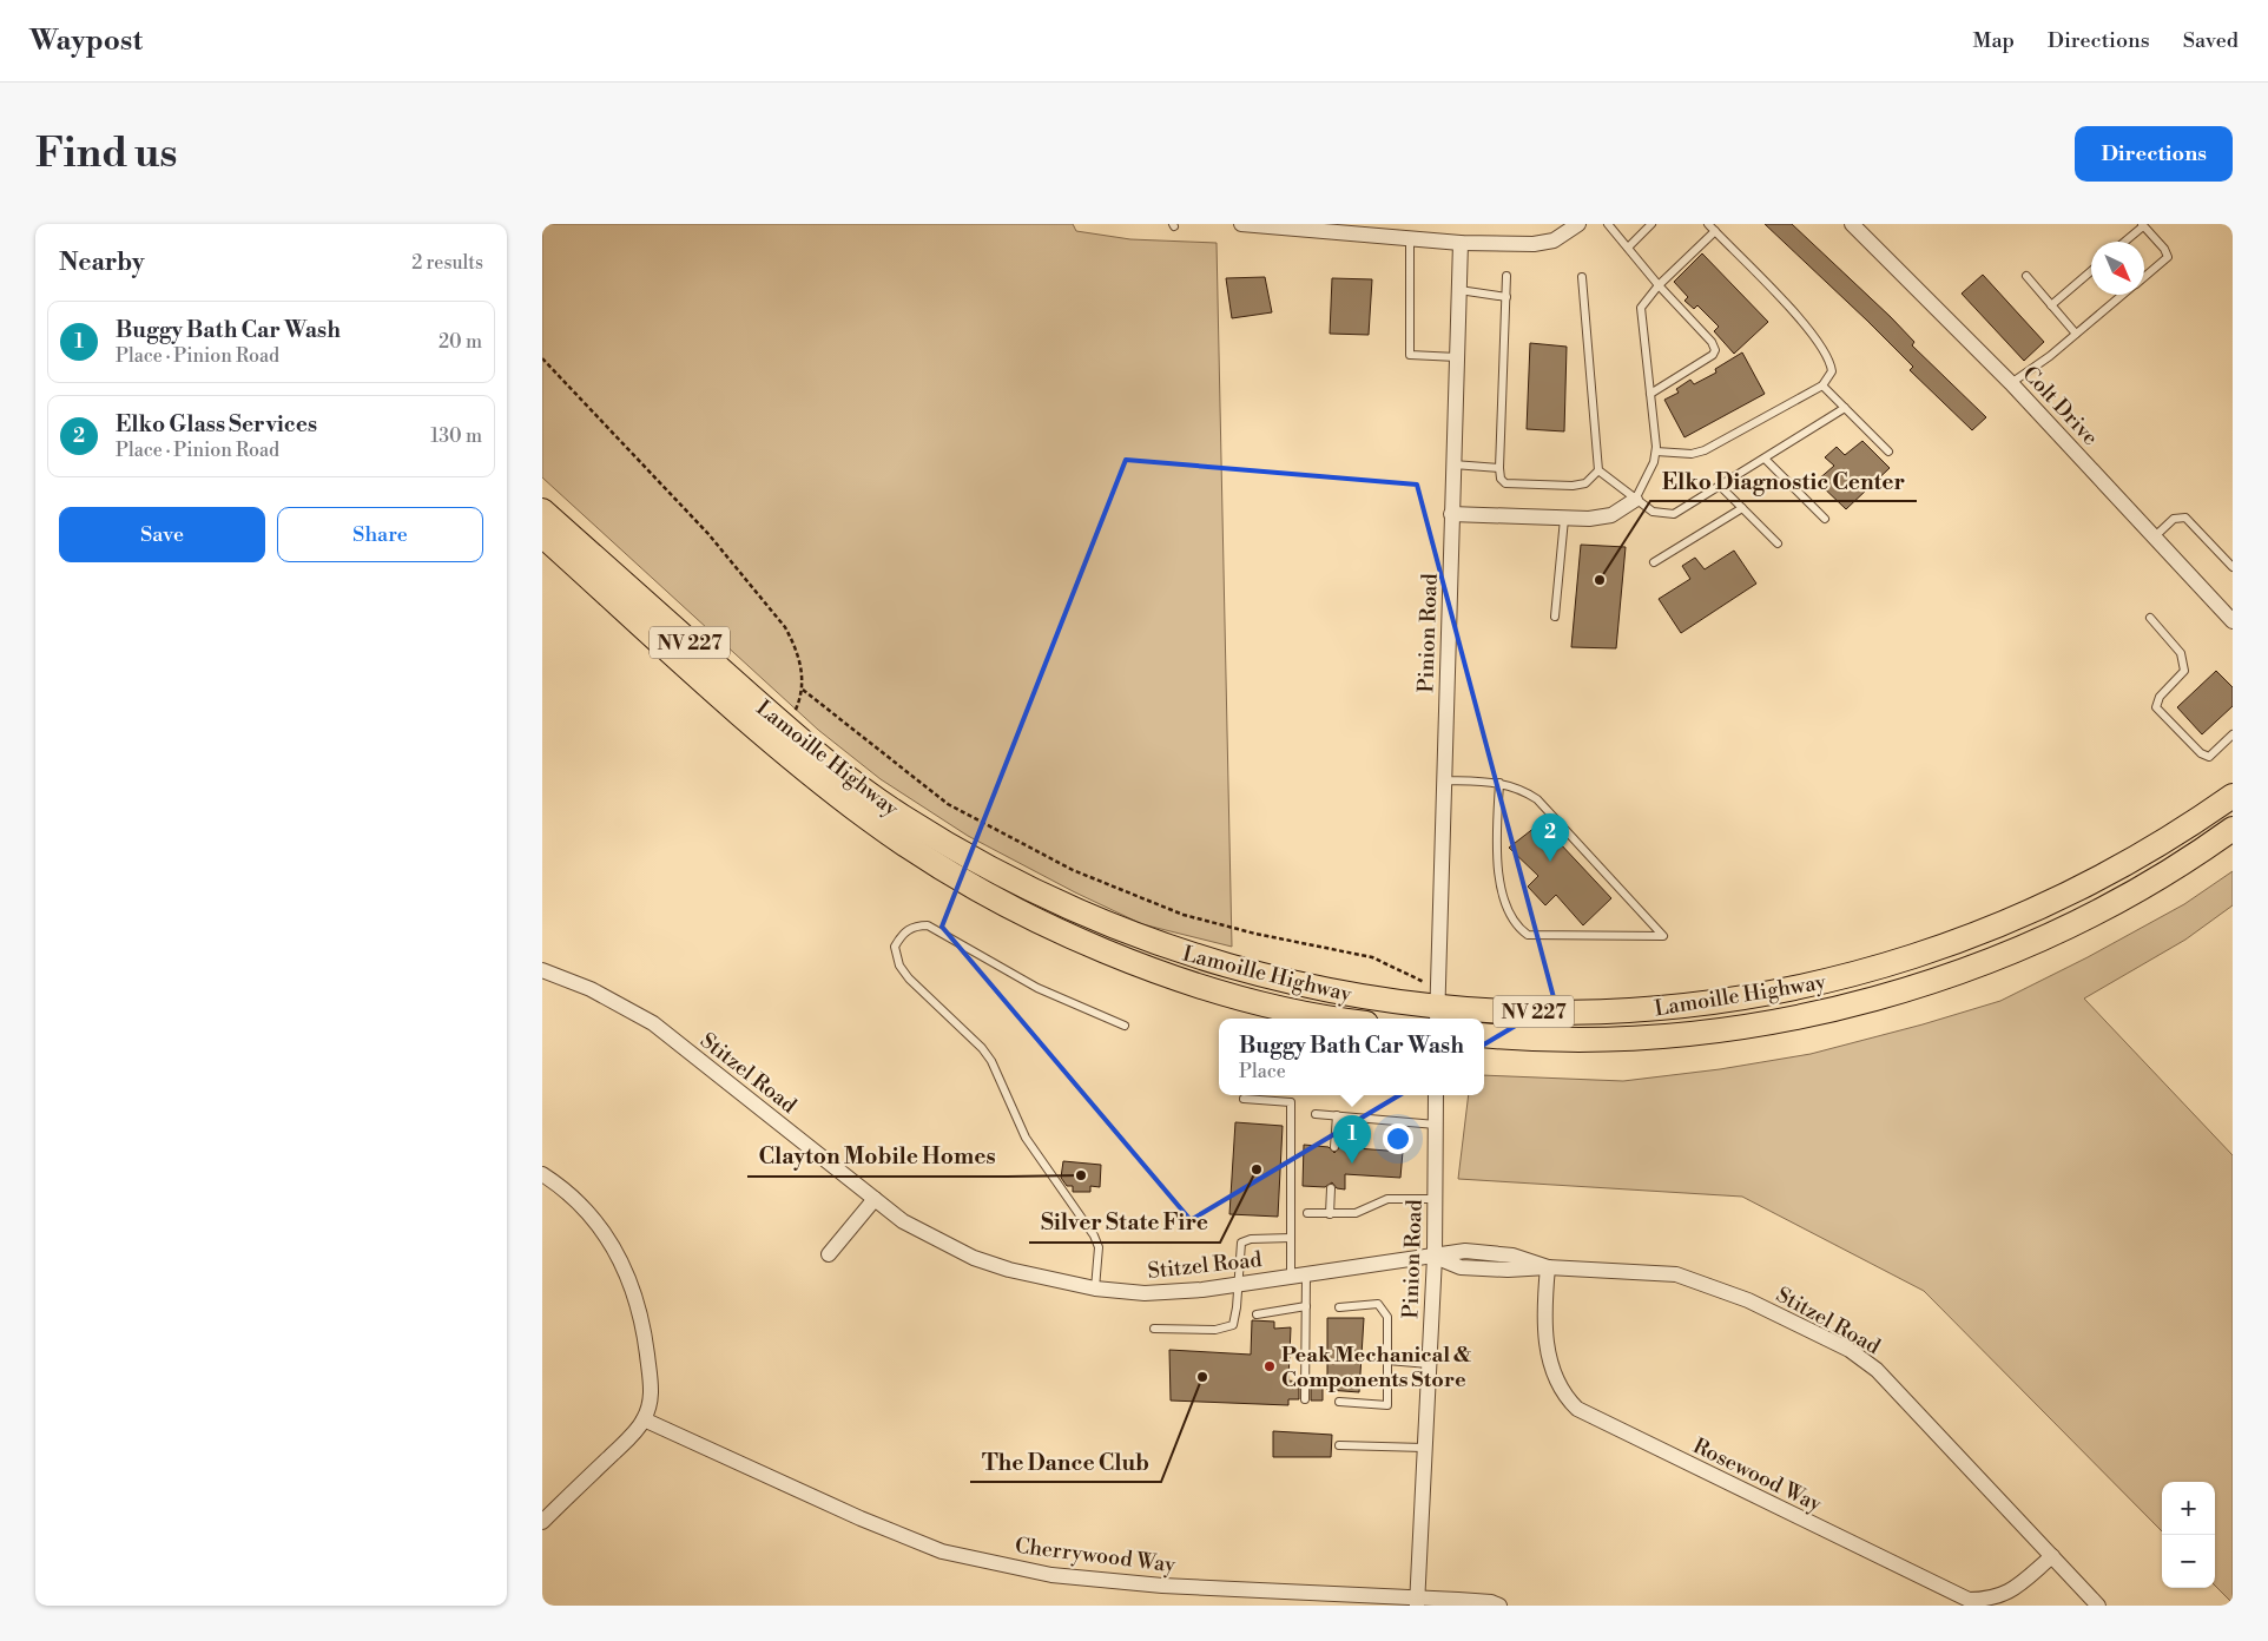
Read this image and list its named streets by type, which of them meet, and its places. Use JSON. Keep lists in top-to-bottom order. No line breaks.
{"streets":{"main road":["NV 227","Lamoille Highway"],"street":["Colt Drive","Pinion Road","Stitzel Road","Rosewood Way","Cherrywood Way"]},"crossings":[["Pinion Road","Lamoille Highway"],["Pinion Road","Stitzel Road"],["Pinion Road","Cherrywood Way"],["Stitzel Road","Rosewood Way"]],"places":["Elko Diagnostic Center","Silver State Fire","Clayton Mobile Homes","Peak Mechanical & Components Store","The Dance Club"],"north":"bottom right","page":{"header":"Waypost","nav":["Map","Directions","Saved"],"buttons":["Directions",["Save","Share"]],"title":"Find us","heading":["Nearby","2 results"],"list":[{"mark":"1","name":"Buggy Bath Car Wash","note":"Place · Pinion Road","value":"20 m"},{"mark":"2","name":"Elko Glass Services","note":"Place · Pinion Road","value":"130 m"}],"pins":["2","1"],"popup":["Buggy Bath Car Wash","Place"],"map_buttons":["+","−"]}}
